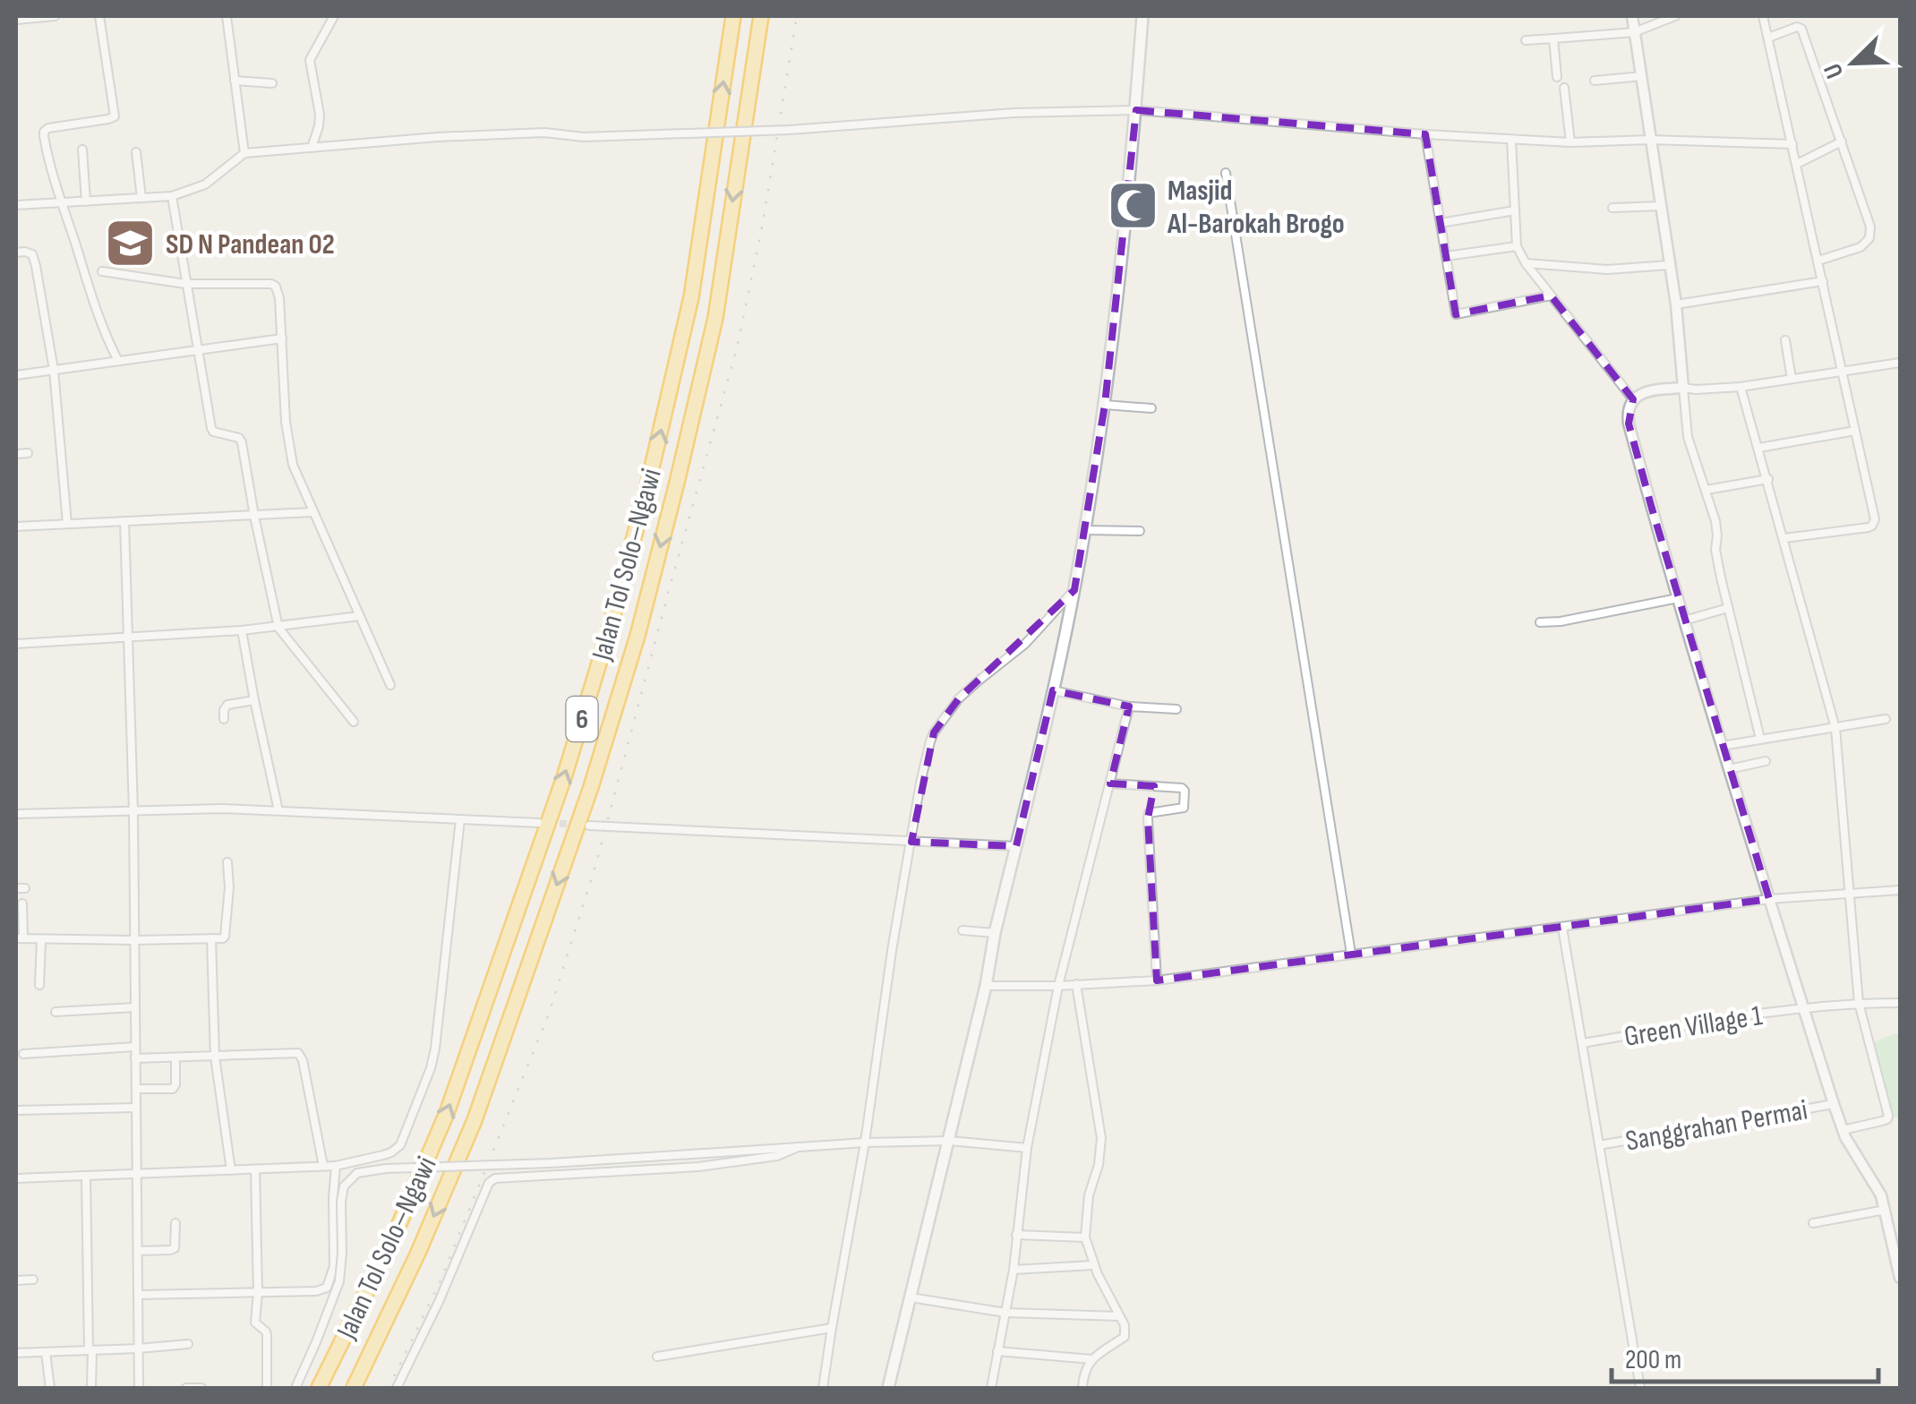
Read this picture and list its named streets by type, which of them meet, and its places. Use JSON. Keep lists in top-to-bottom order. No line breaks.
{"streets":{"highway":["Jalan Tol Solo–Ngawi","6"],"street":["Green Village 1","Sanggrahan Permai"]},"places":{"mosque":["Masjid Al-Barokah Brogo"],"school or university":["SD N Pandean 02"]},"scale_bar":"200 m","north":"bottom left"}
